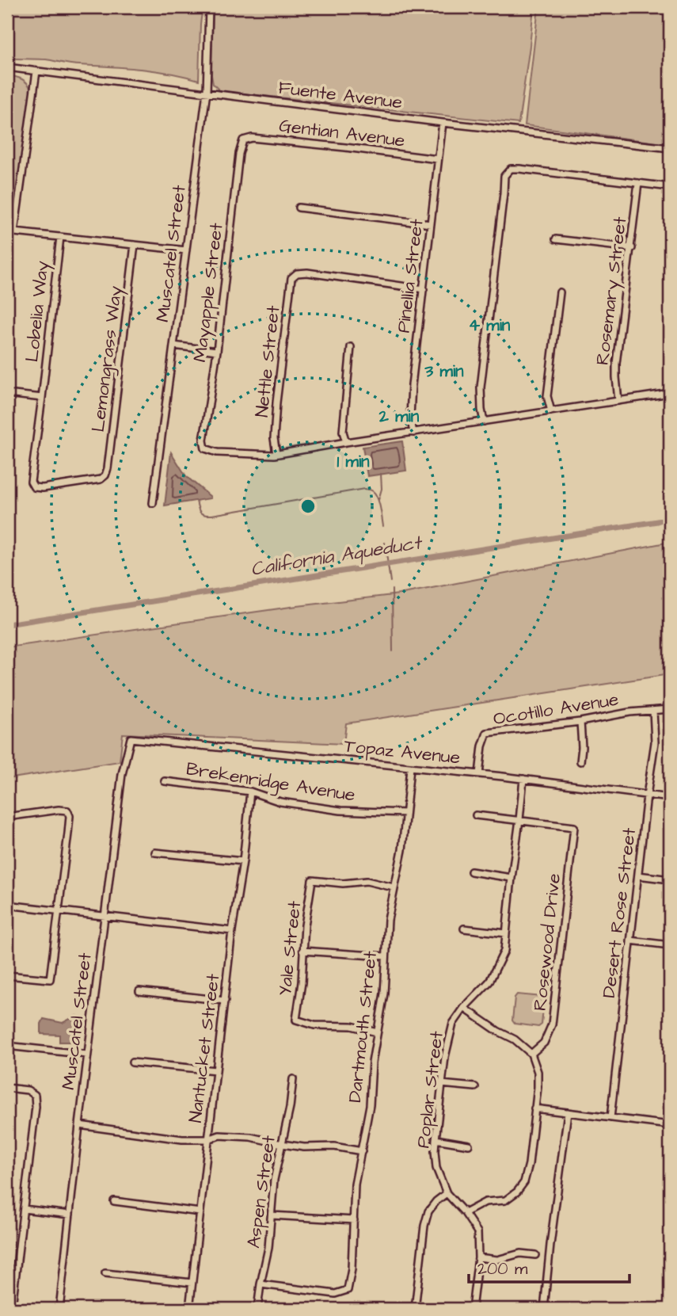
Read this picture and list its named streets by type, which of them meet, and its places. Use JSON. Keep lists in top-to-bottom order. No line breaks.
{"streets":{"street":["Fuente Avenue","Gentian Avenue","Muscatel Street","Pinellia Street","Rosemary Street","Mayapple Street","Lobelia Way","Lemongrass Way","Nettle Street","Ocotillo Avenue","Topaz Avenue","Brekenridge Avenue","Desert Rose Street","Rosewood Drive","Yale Street","Dartmouth Street","Nantucket Street","Poplar Street","Aspen Street"]},"crossings":[["Fuente Avenue","Muscatel Street"],["Fuente Avenue","Pinellia Street"],["Gentian Avenue","Pinellia Street"],["Gentian Avenue","Mayapple Street"],["Muscatel Street","Topaz Avenue"],["Pinellia Street","Nettle Street"],["Mayapple Street","Nettle Street"],["Lobelia Way","Lemongrass Way"],["Ocotillo Avenue","Topaz Avenue"],["Ocotillo Avenue","Desert Rose Street"],["Topaz Avenue","Desert Rose Street"],["Topaz Avenue","Dartmouth Street"],["Topaz Avenue","Poplar Street"],["Brekenridge Avenue","Dartmouth Street"],["Brekenridge Avenue","Nantucket Street"],["Rosewood Drive","Poplar Street"],["Yale Street","Dartmouth Street"],["Dartmouth Street","Aspen Street"]],"water":["California Aqueduct"],"scale_bar":"200 m","rings":["4 min","3 min","2 min","1 min"]}
